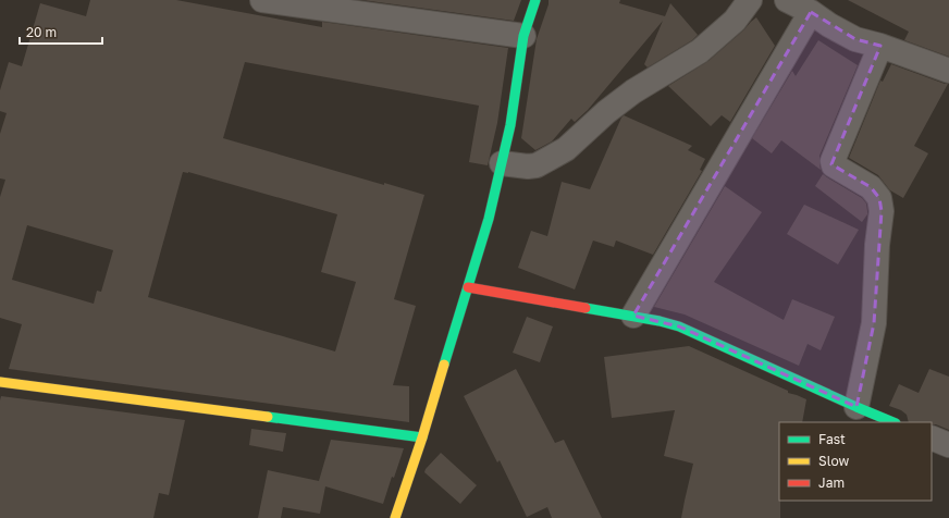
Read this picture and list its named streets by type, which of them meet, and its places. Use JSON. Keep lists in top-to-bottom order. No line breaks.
{"legend":["Fast","Slow","Jam"],"scale_bar":"20 m"}
